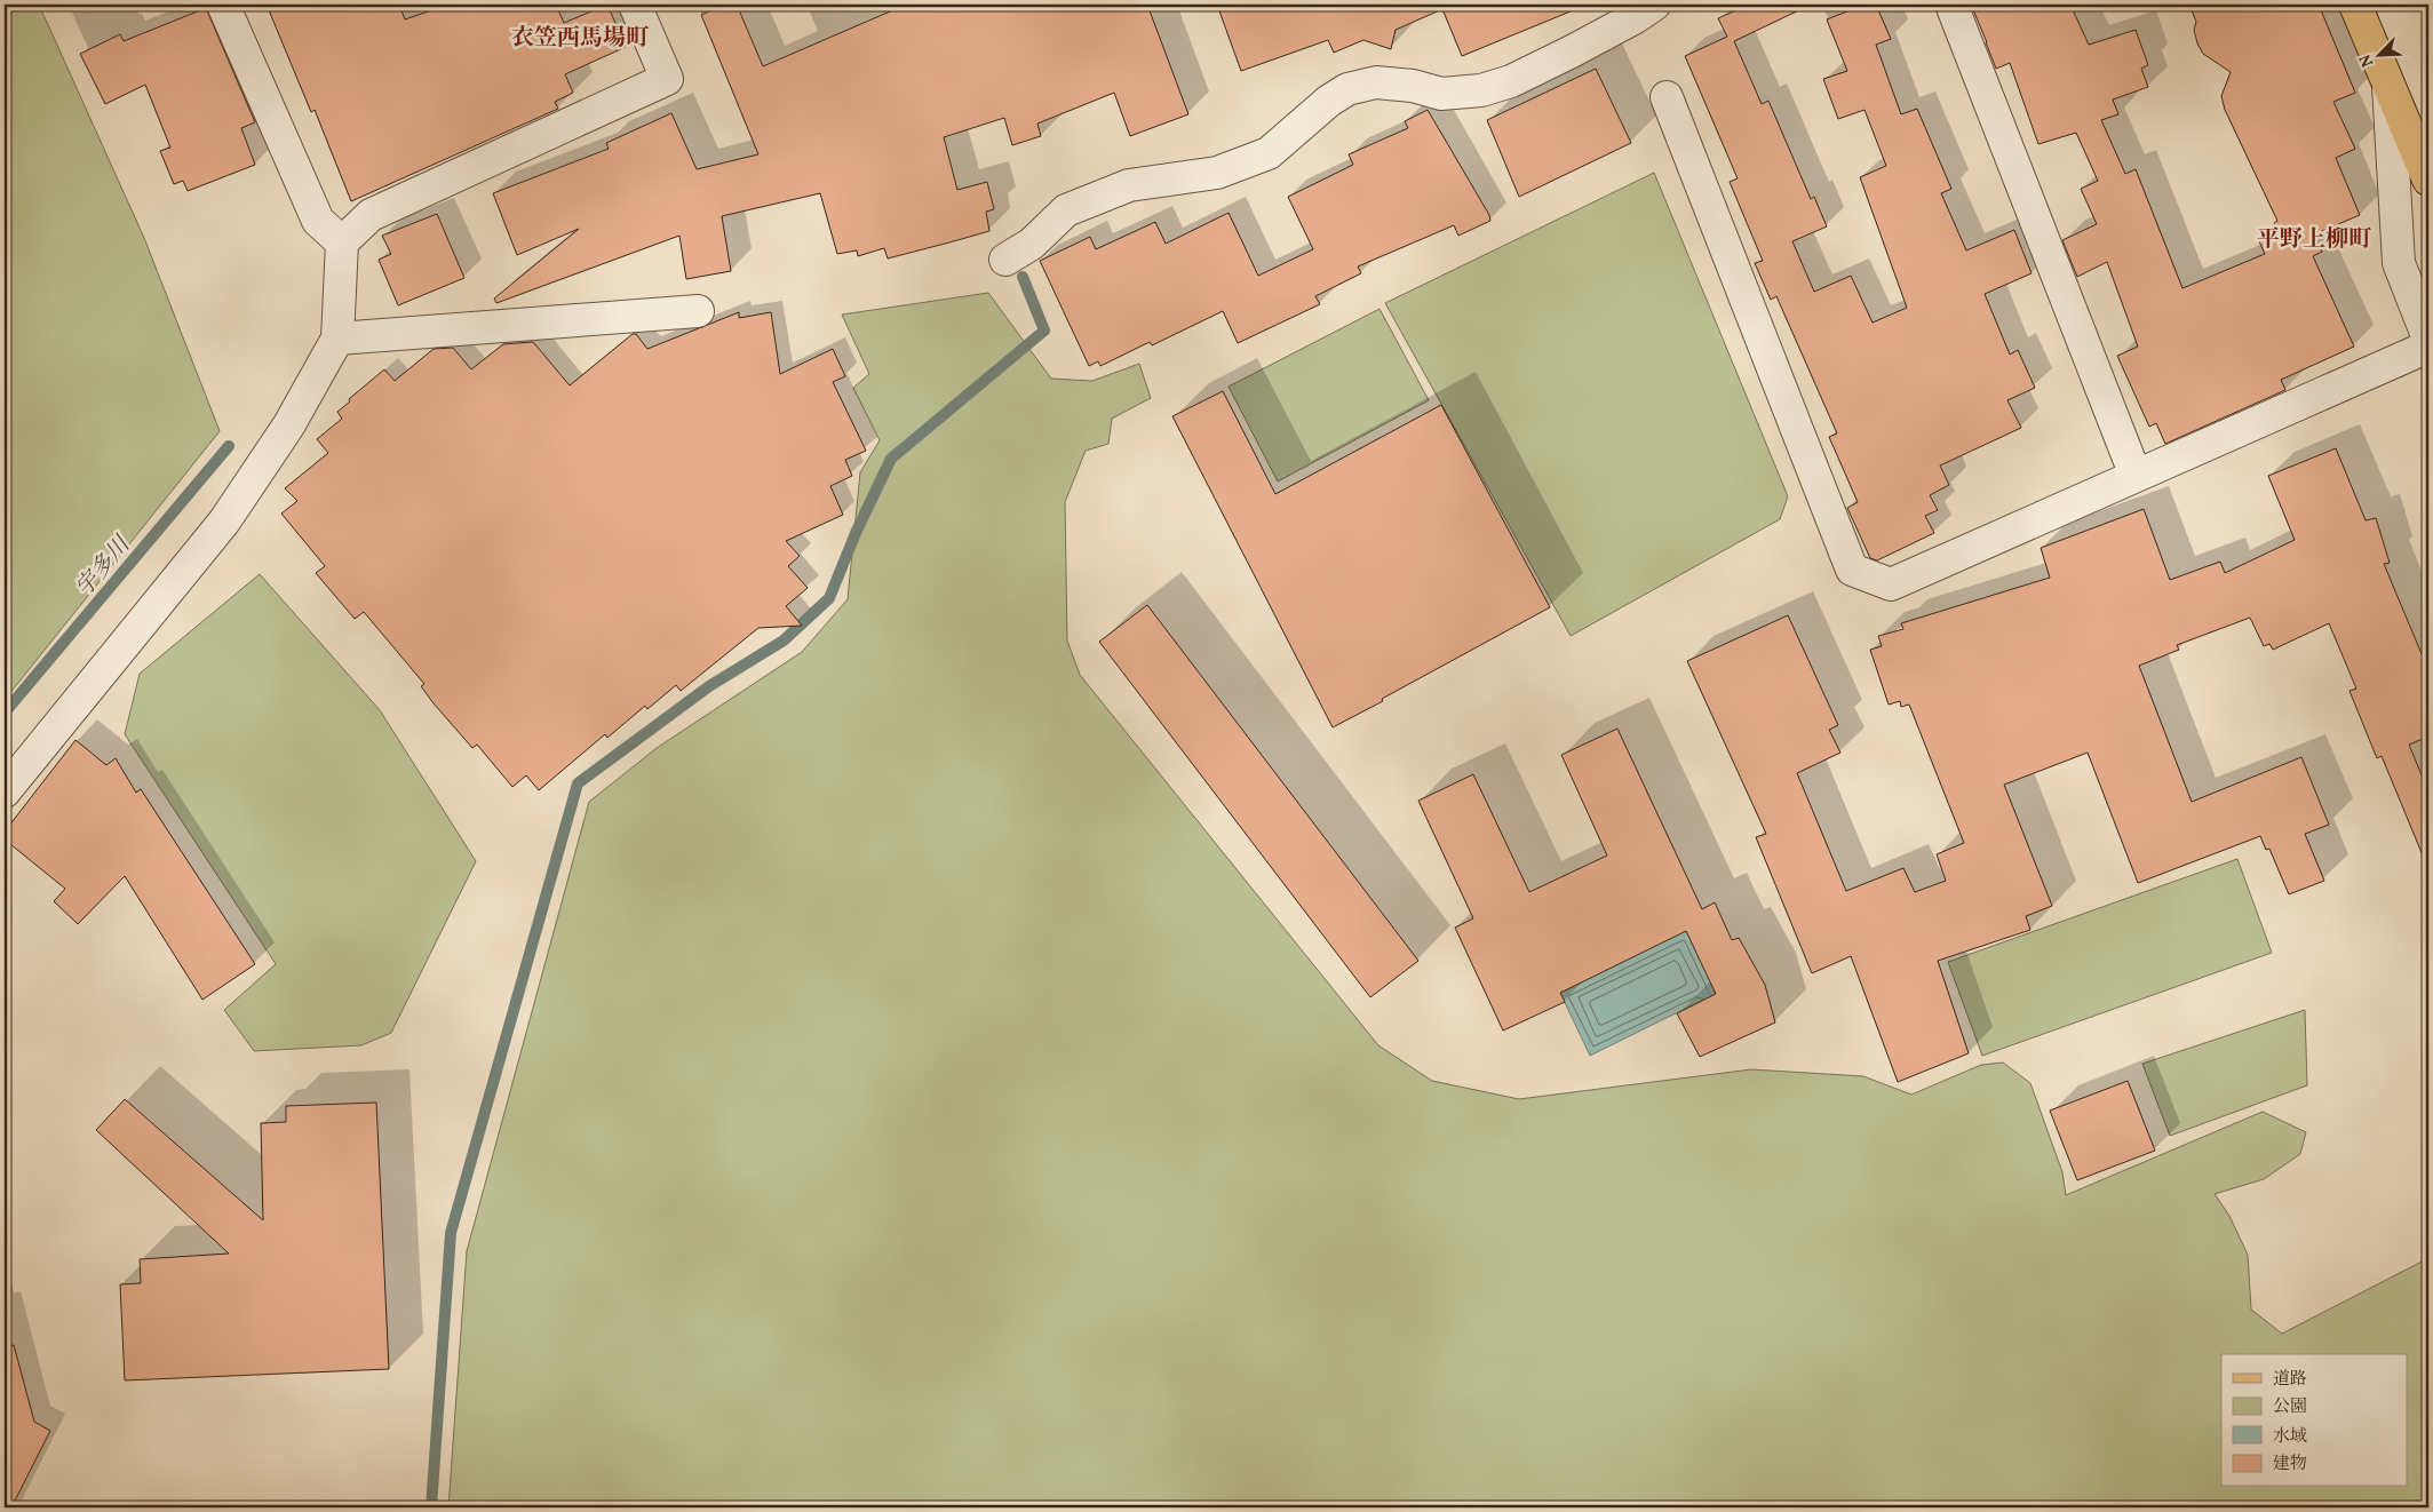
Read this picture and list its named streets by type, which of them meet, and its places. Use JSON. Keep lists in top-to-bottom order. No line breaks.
{"districts":["衣笠西馬場町","平野上柳町"],"water":["宇多川"],"legend":["道路","公園","水域","建物"],"north":"bottom left"}
